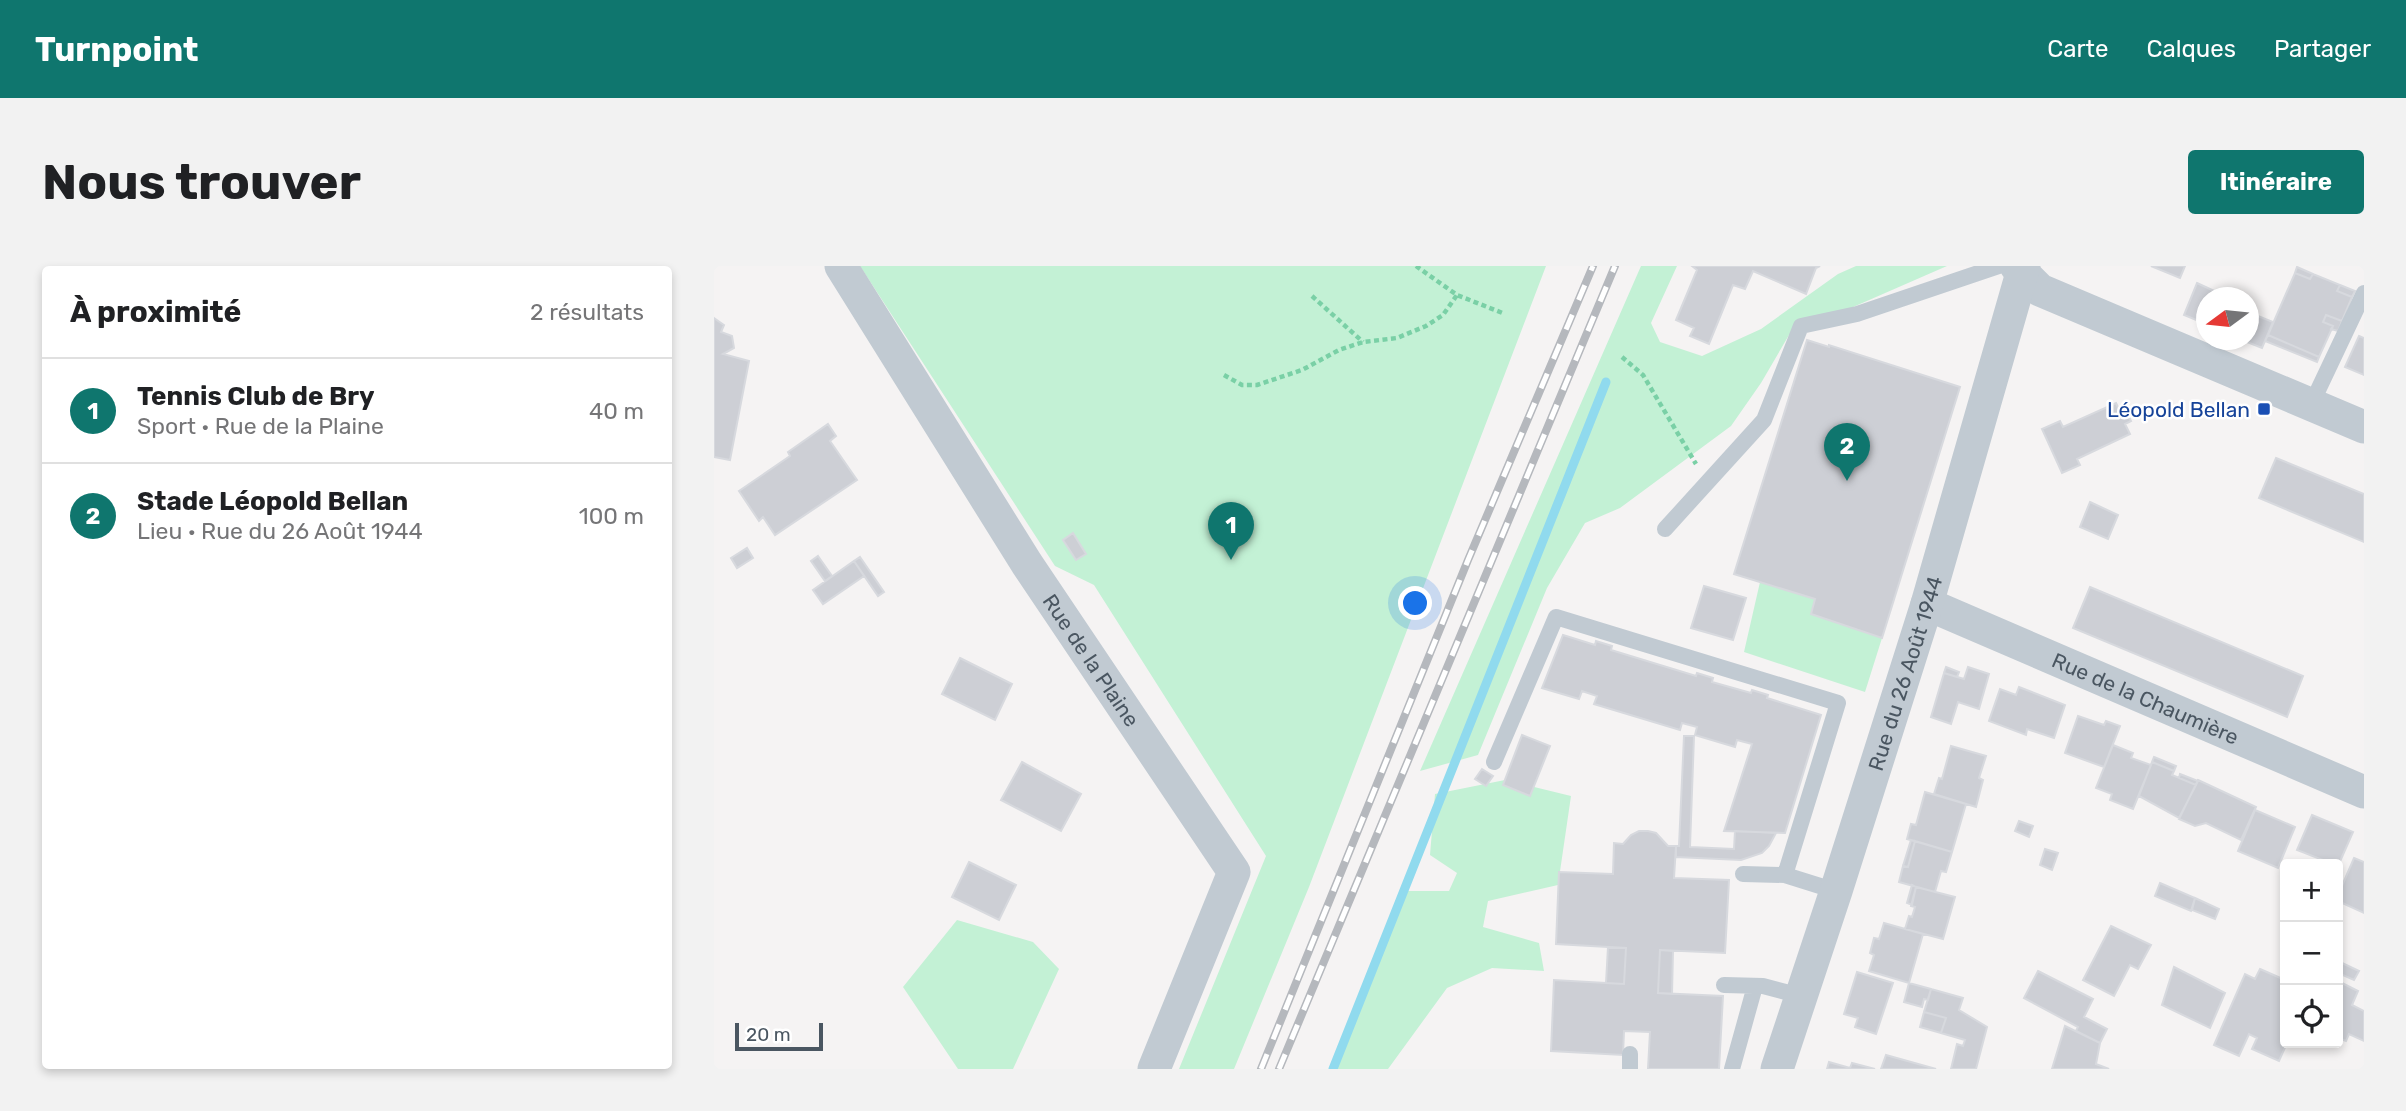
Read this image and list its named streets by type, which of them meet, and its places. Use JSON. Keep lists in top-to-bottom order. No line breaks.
{"streets":{"street":["Rue de la Plaine","Rue du 26 Août 1944","Rue de la Chaumière"]},"crossings":[["Rue du 26 Août 1944","Rue de la Chaumière"]],"places":{"transit":["Léopold Bellan"]},"scale_bar":"20 m","north":"left","page":{"header":"Turnpoint","nav":["Carte","Calques","Partager"],"buttons":"Itinéraire","title":"Nous trouver","heading":["À proximité","2 résultats"],"list":[{"mark":"1","name":"Tennis Club de Bry","note":"Sport · Rue de la Plaine","value":"40 m"},{"mark":"2","name":"Stade Léopold Bellan","note":"Lieu · Rue du 26 Août 1944","value":"100 m"}],"pins":["2","1"],"map_buttons":["+","−"],"scale":"20 m"}}
